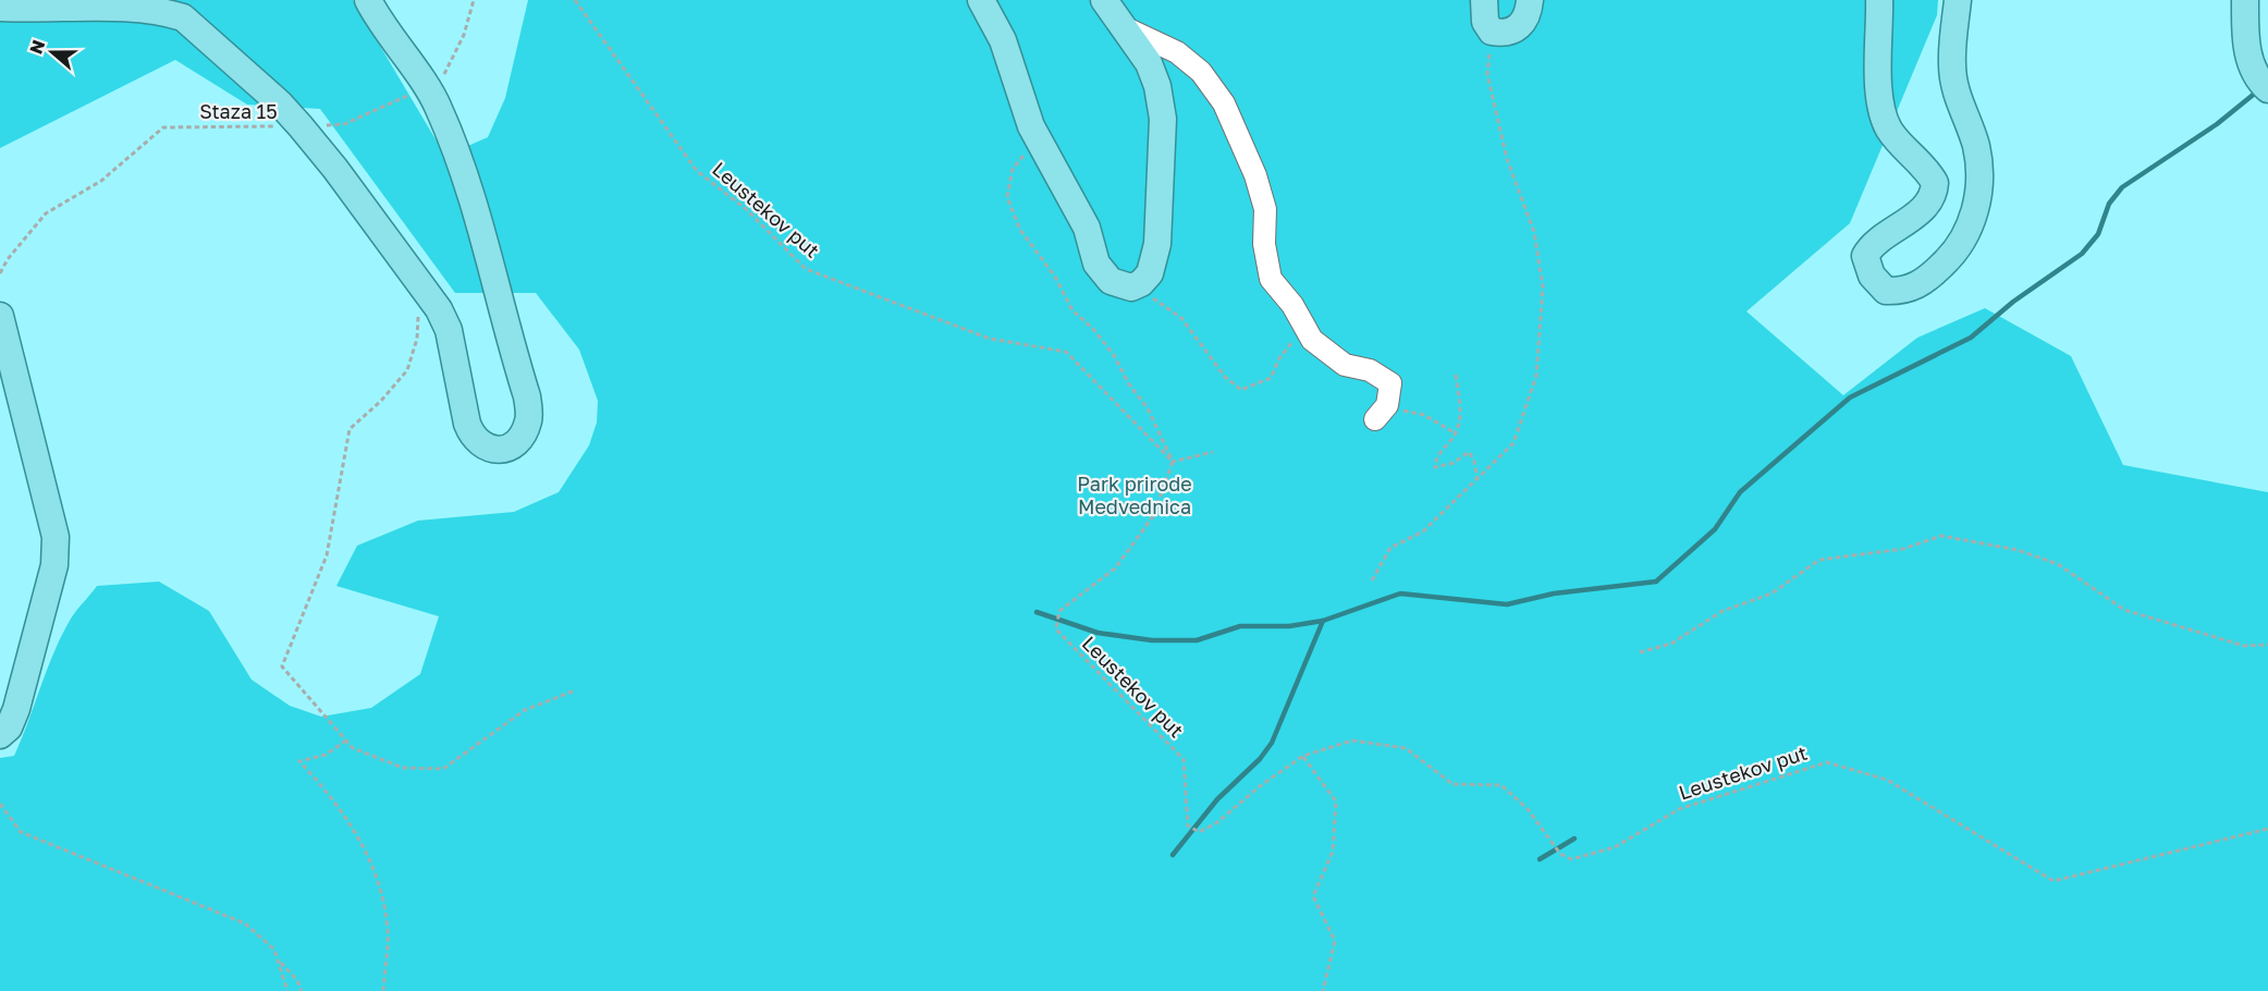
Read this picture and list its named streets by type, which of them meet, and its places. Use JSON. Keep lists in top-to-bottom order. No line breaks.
{"streets":{"path":["Staza 15","Leustekov put"]},"parks":["Park prirode Medvednica"],"north":"left"}
